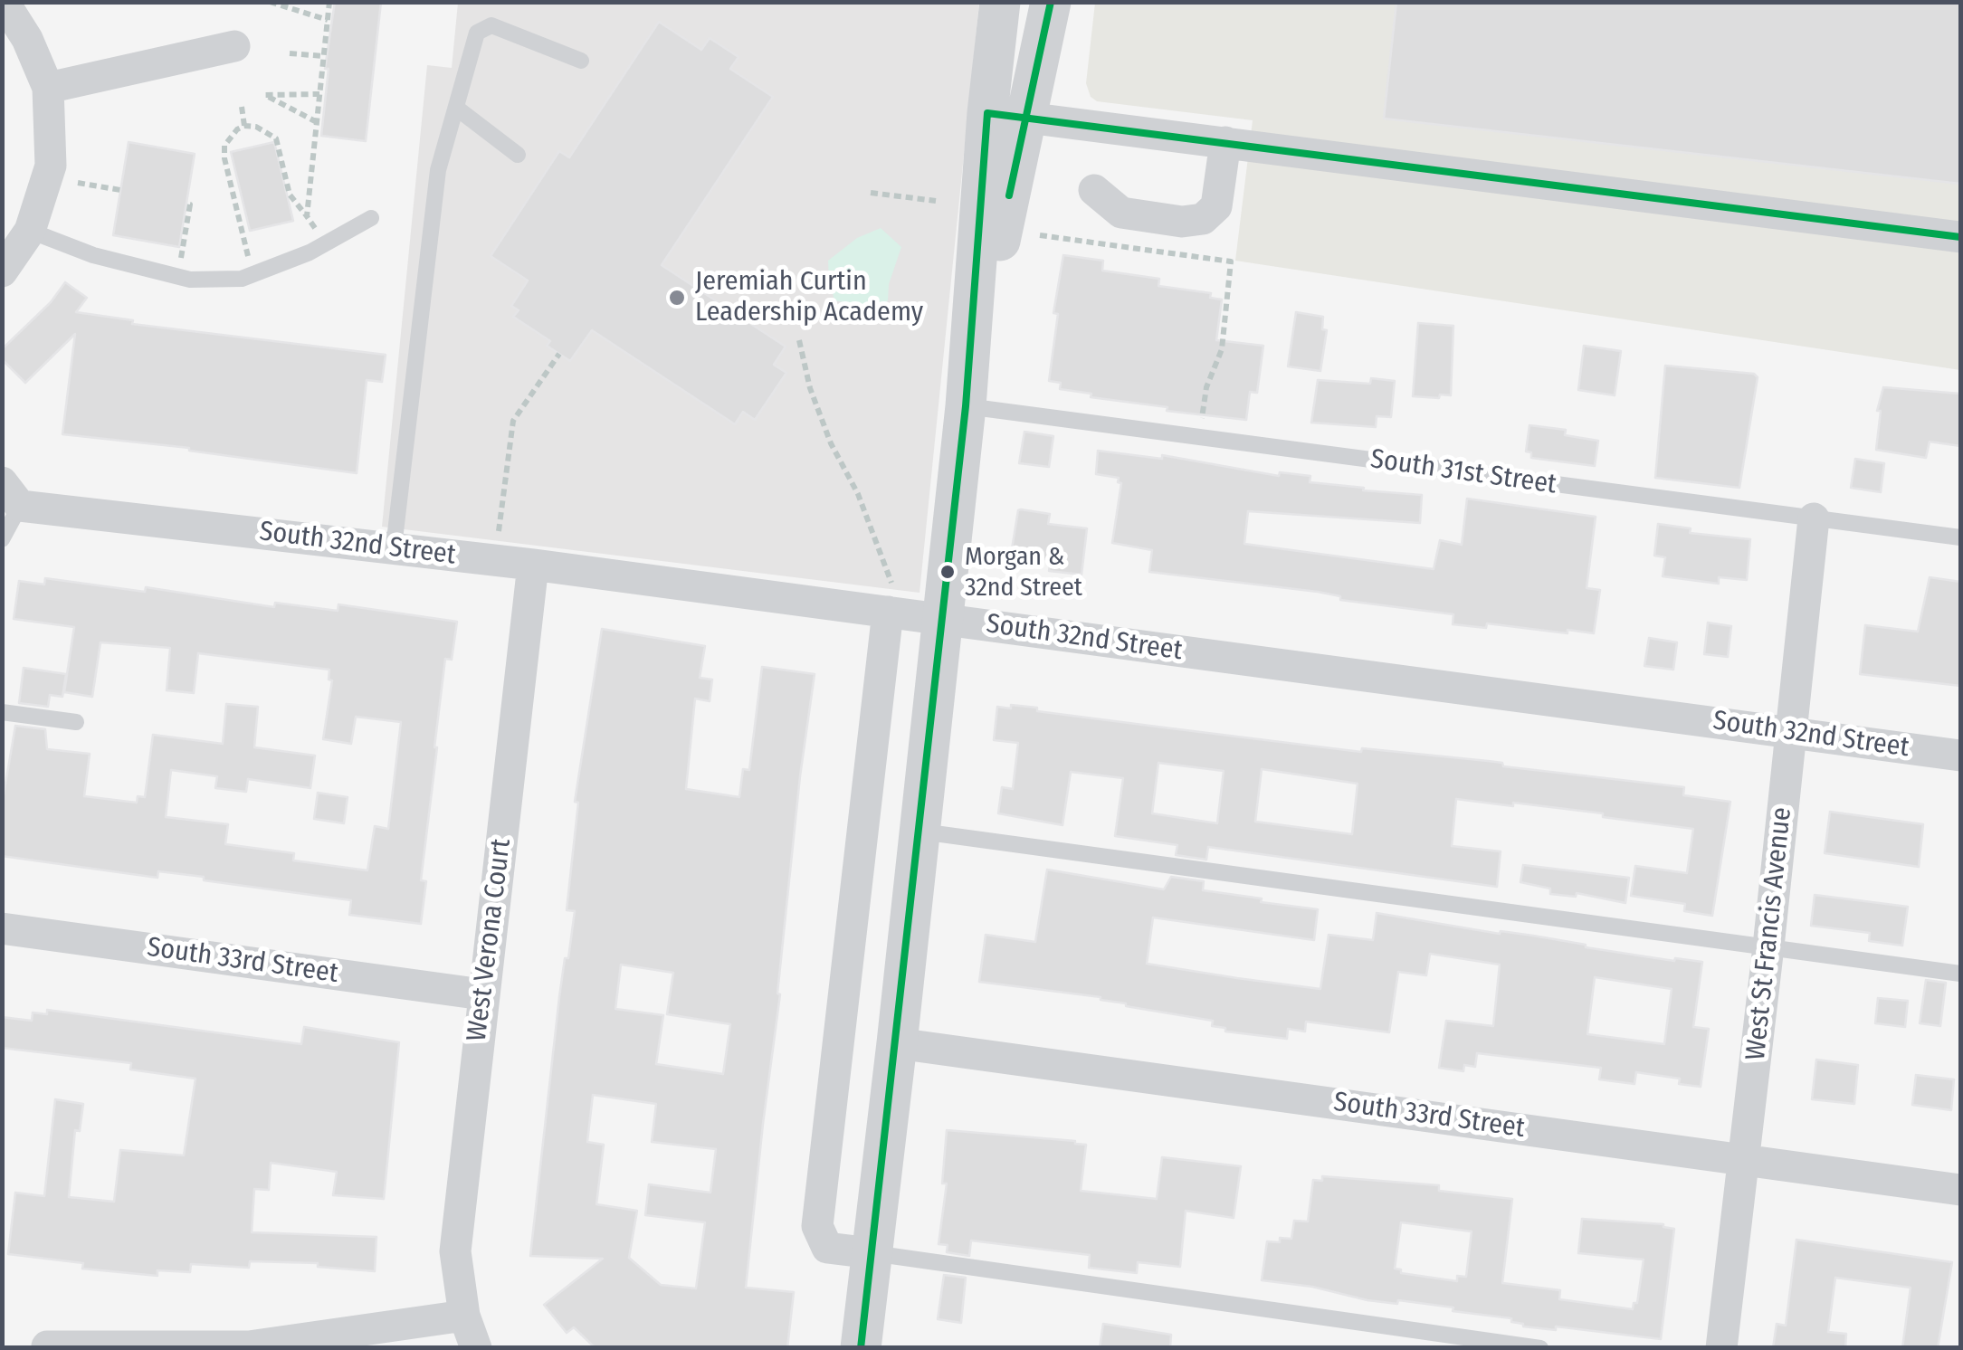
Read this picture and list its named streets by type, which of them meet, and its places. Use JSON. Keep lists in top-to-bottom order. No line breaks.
{"streets":{"street":["South 32nd Street","West St Francis Avenue","West Verona Court","South 33rd Street"],"lane":["South 31st Street"]},"crossings":[["South 31st Street","West St Francis Avenue"],["South 32nd Street","West St Francis Avenue"],["South 32nd Street","West Verona Court"],["West St Francis Avenue","South 33rd Street"],["West Verona Court","South 33rd Street"]],"places":["Jeremiah Curtin Leadership Academy","Morgan & 32nd Street"]}
